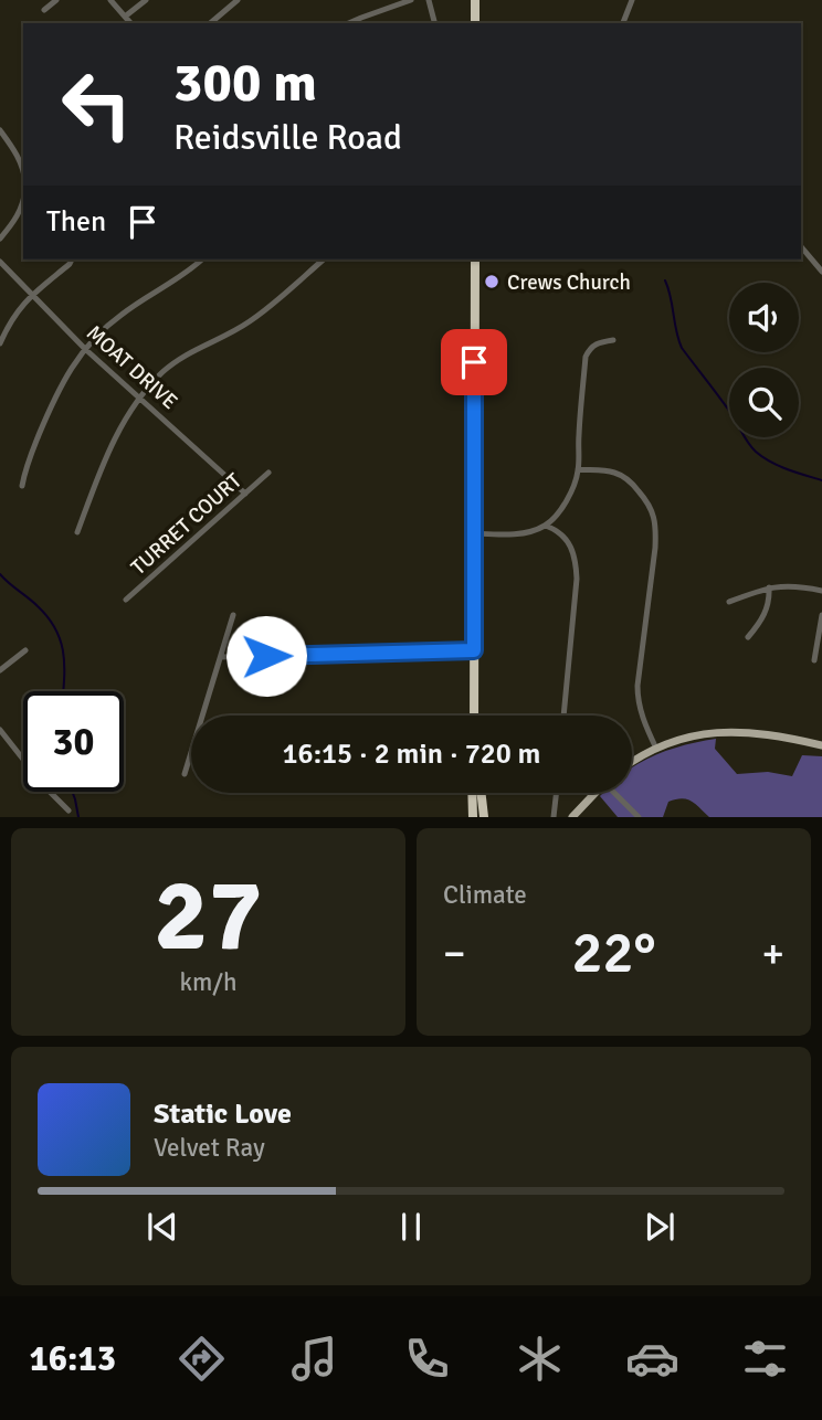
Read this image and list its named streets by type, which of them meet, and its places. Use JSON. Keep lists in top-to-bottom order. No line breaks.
{"streets":{"street":["MOAT DRIVE","TURRET COURT"]},"crossings":[["MOAT DRIVE","TURRET COURT"]],"places":["Crews Church"],"page":{"turn":["300 m","Reidsville Road"],"then":"Then","limit":"30","trip":"16:15 · 2 min · 720 m","tile":[["27","km/h"],"Climate"],"heat":["−","22°","+"],"song":["Static Love","Velvet Ray"],"tabs":"16:13"}}
